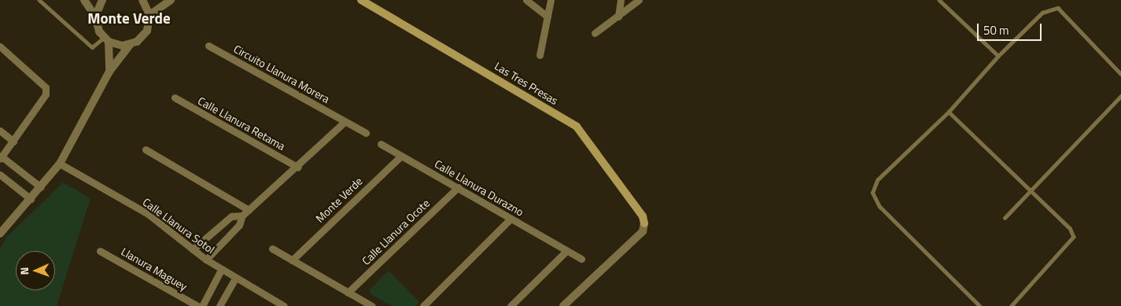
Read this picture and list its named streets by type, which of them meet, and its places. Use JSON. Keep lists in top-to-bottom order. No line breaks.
{"streets":{"main road":["Las Tres Presas"],"street":["Circuito Llanura Morera","Calle Llanura Retama","Calle Llanura Durazno","Monte Verde","Calle Llanura Sotol","Calle Llanura Ocote","Llanura Maguey"]},"crossings":[["Calle Llanura Durazno","Monte Verde"],["Calle Llanura Durazno","Calle Llanura Ocote"]],"districts":["Monte Verde"],"scale_bar":"50 m","north":"left"}
